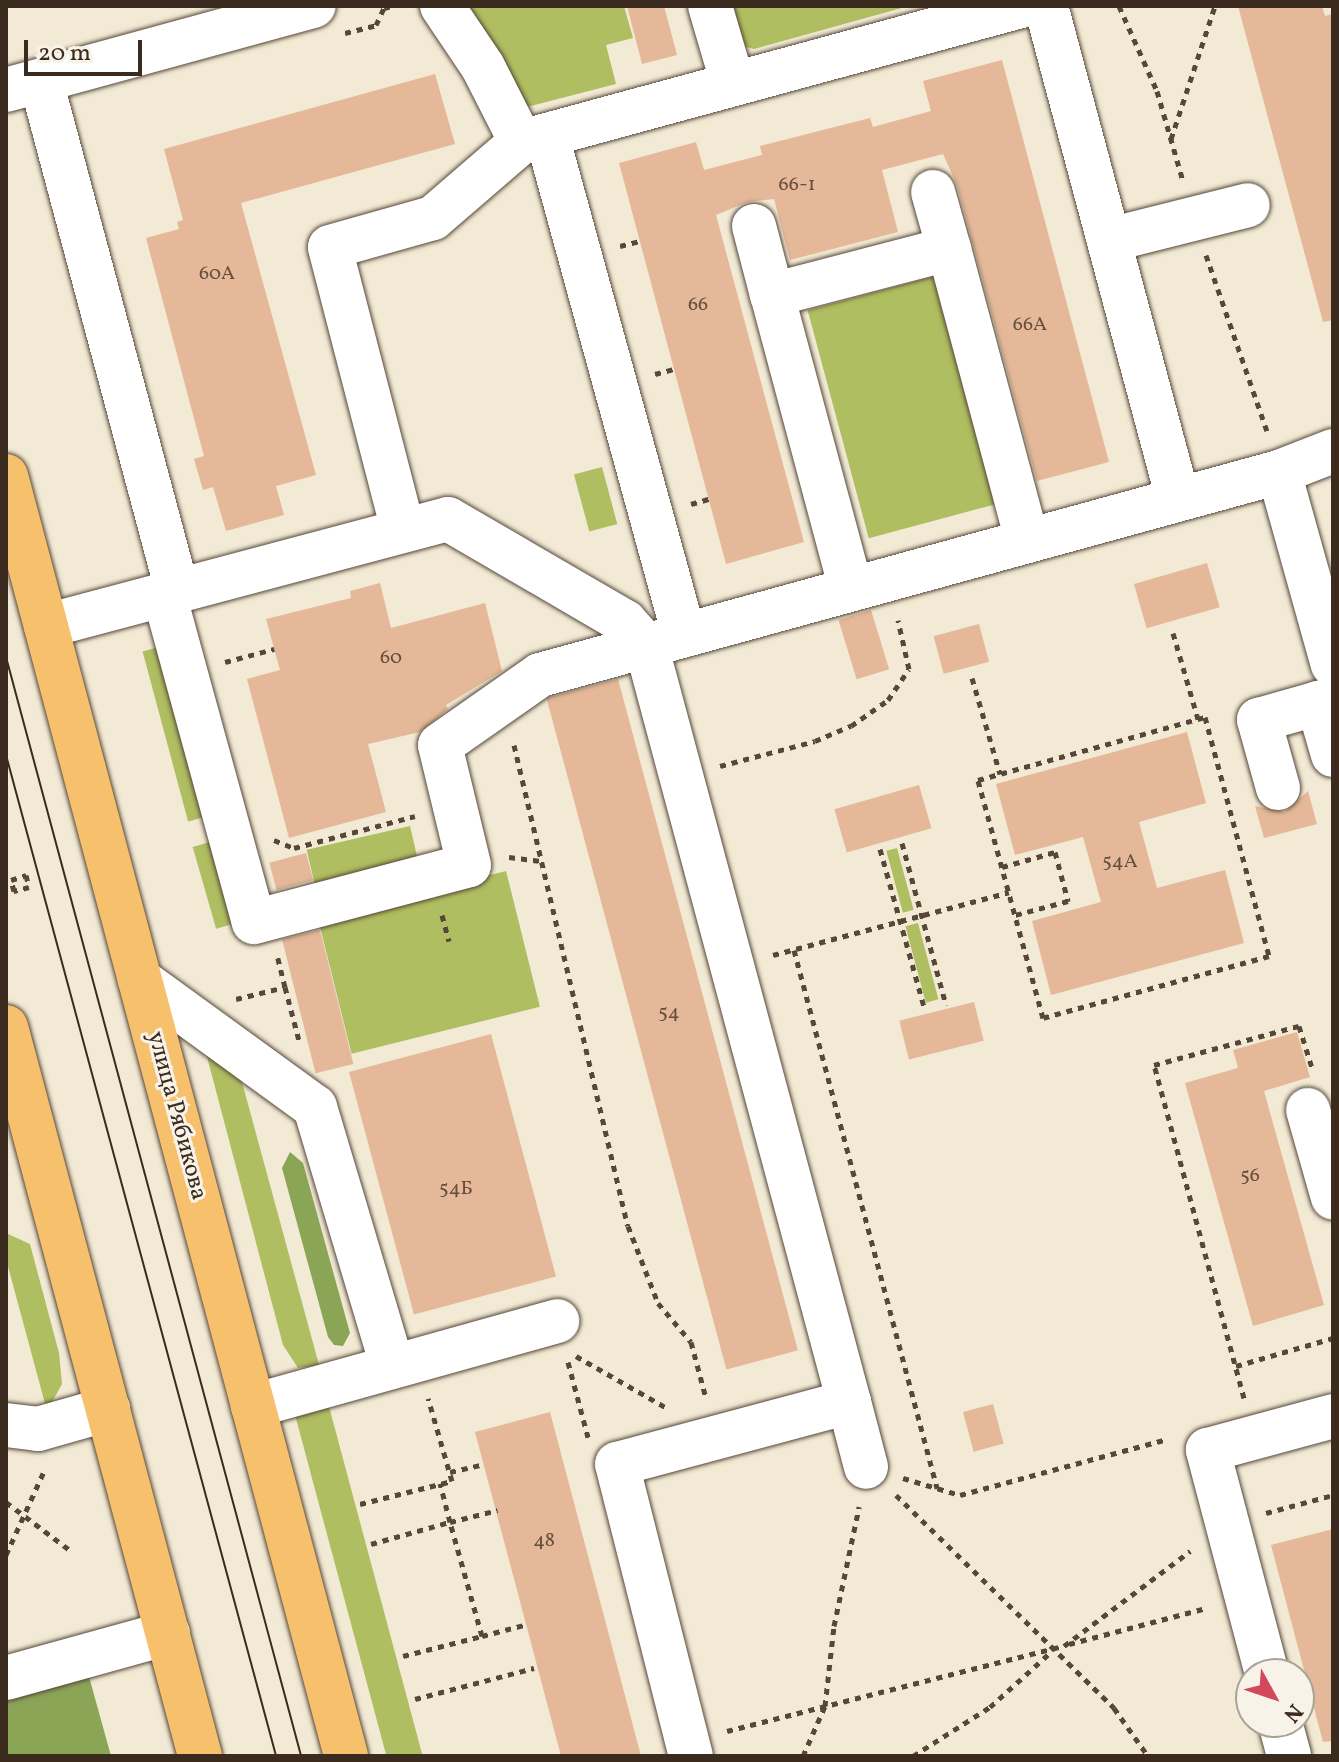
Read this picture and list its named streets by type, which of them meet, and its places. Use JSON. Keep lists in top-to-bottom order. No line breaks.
{"streets":{"main road":["улица Рябикова"]},"house_numbers":["66-1","60А","66","66А","60","54А","54","56","54Б","48"],"scale_bar":"20 m","north":"bottom right"}
